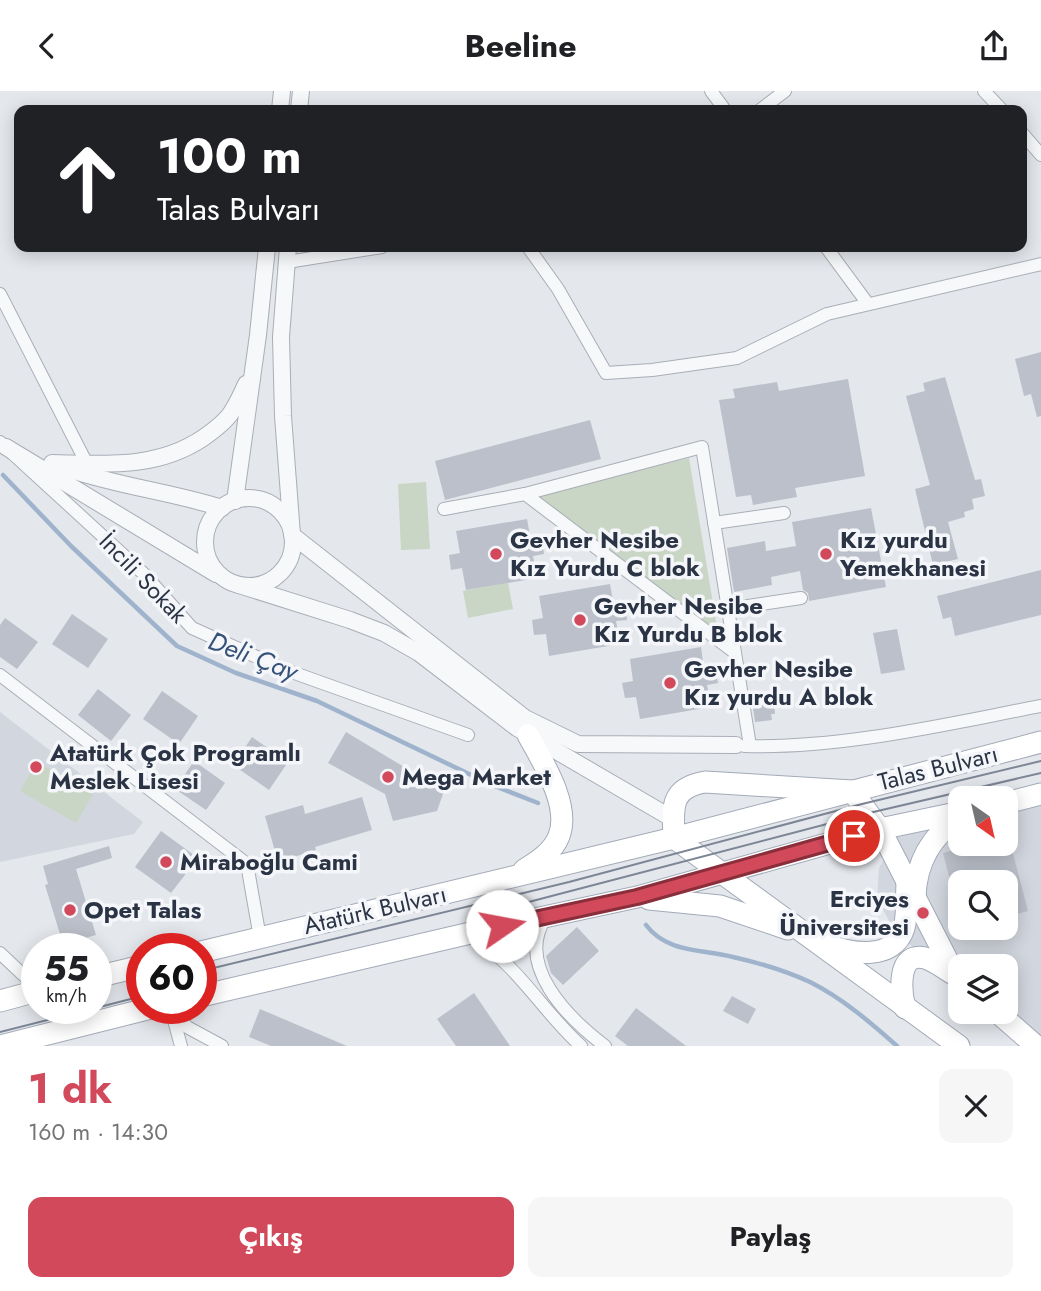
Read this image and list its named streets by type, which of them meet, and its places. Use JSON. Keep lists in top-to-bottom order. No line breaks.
{"streets":{"main road":["Talas Bulvarı","Atatürk Bulvarı"],"street":["İncili Sokak"]},"crossings":[["Talas Bulvarı","Atatürk Bulvarı"]],"water":["Deli Çay"],"places":["Gevher Nesibe Kız Yurdu C blok","Kız yurdu Yemekhanesi","Gevher Nesibe Kız Yurdu B blok","Gevher Nesibe Kız yurdu A blok","Atatürk Çok Programlı Meslek Lisesi","Mega Market","Miraboğlu Cami","Opet Talas","Erciyes Üniversitesi"],"north":"bottom right","page":{"header":"Beeline","turn":["100 m","Talas Bulvarı"],"speed":"55 km/h","limit":"60","heading":["1 dk","160 m · 14:30"],"buttons":["Çıkış","Paylaş"]}}
